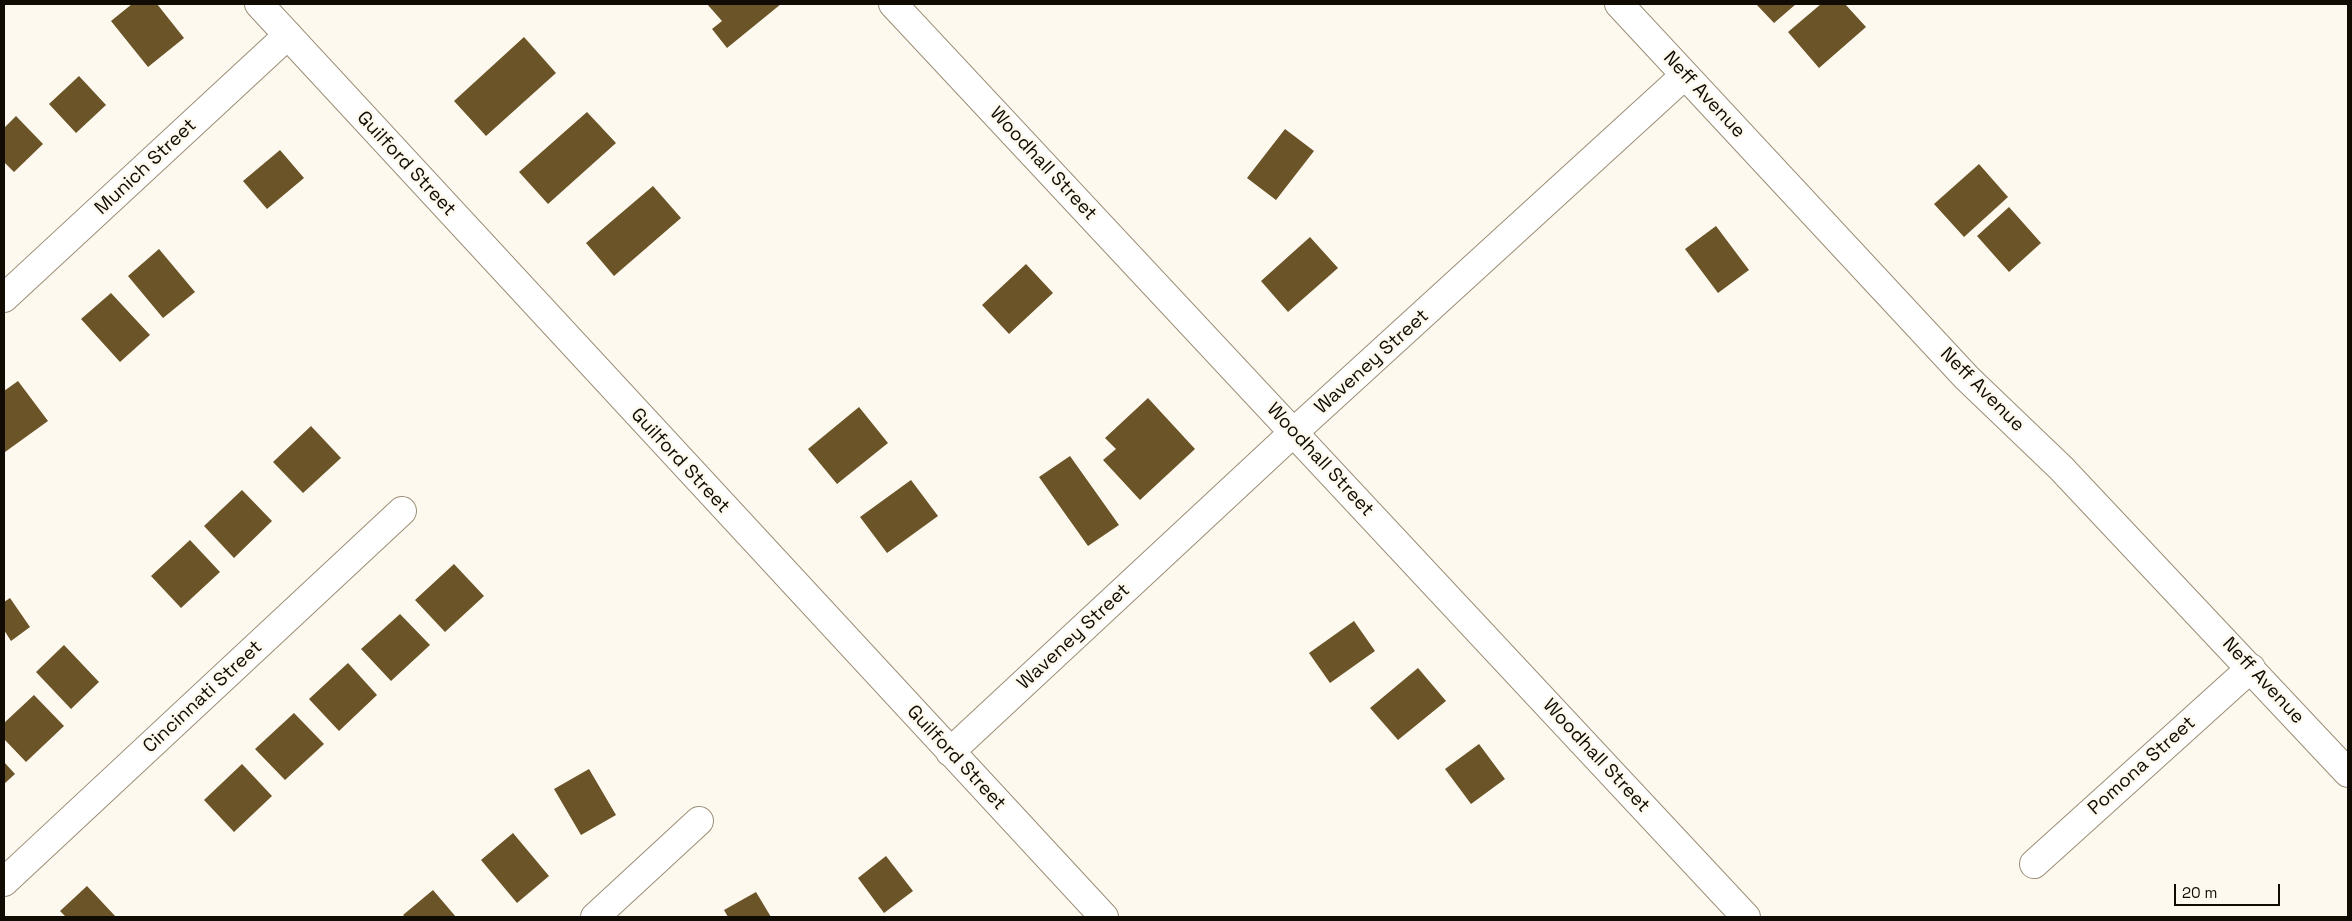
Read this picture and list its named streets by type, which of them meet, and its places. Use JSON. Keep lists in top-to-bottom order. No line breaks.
{"streets":{"street":["Neff Avenue","Guilford Street","Woodhall Street","Munich Street","Waveney Street","Cincinnati Street","Pomona Street"]},"crossings":[["Neff Avenue","Waveney Street"],["Neff Avenue","Pomona Street"],["Guilford Street","Munich Street"],["Guilford Street","Waveney Street"],["Woodhall Street","Waveney Street"]],"scale_bar":"20 m"}
